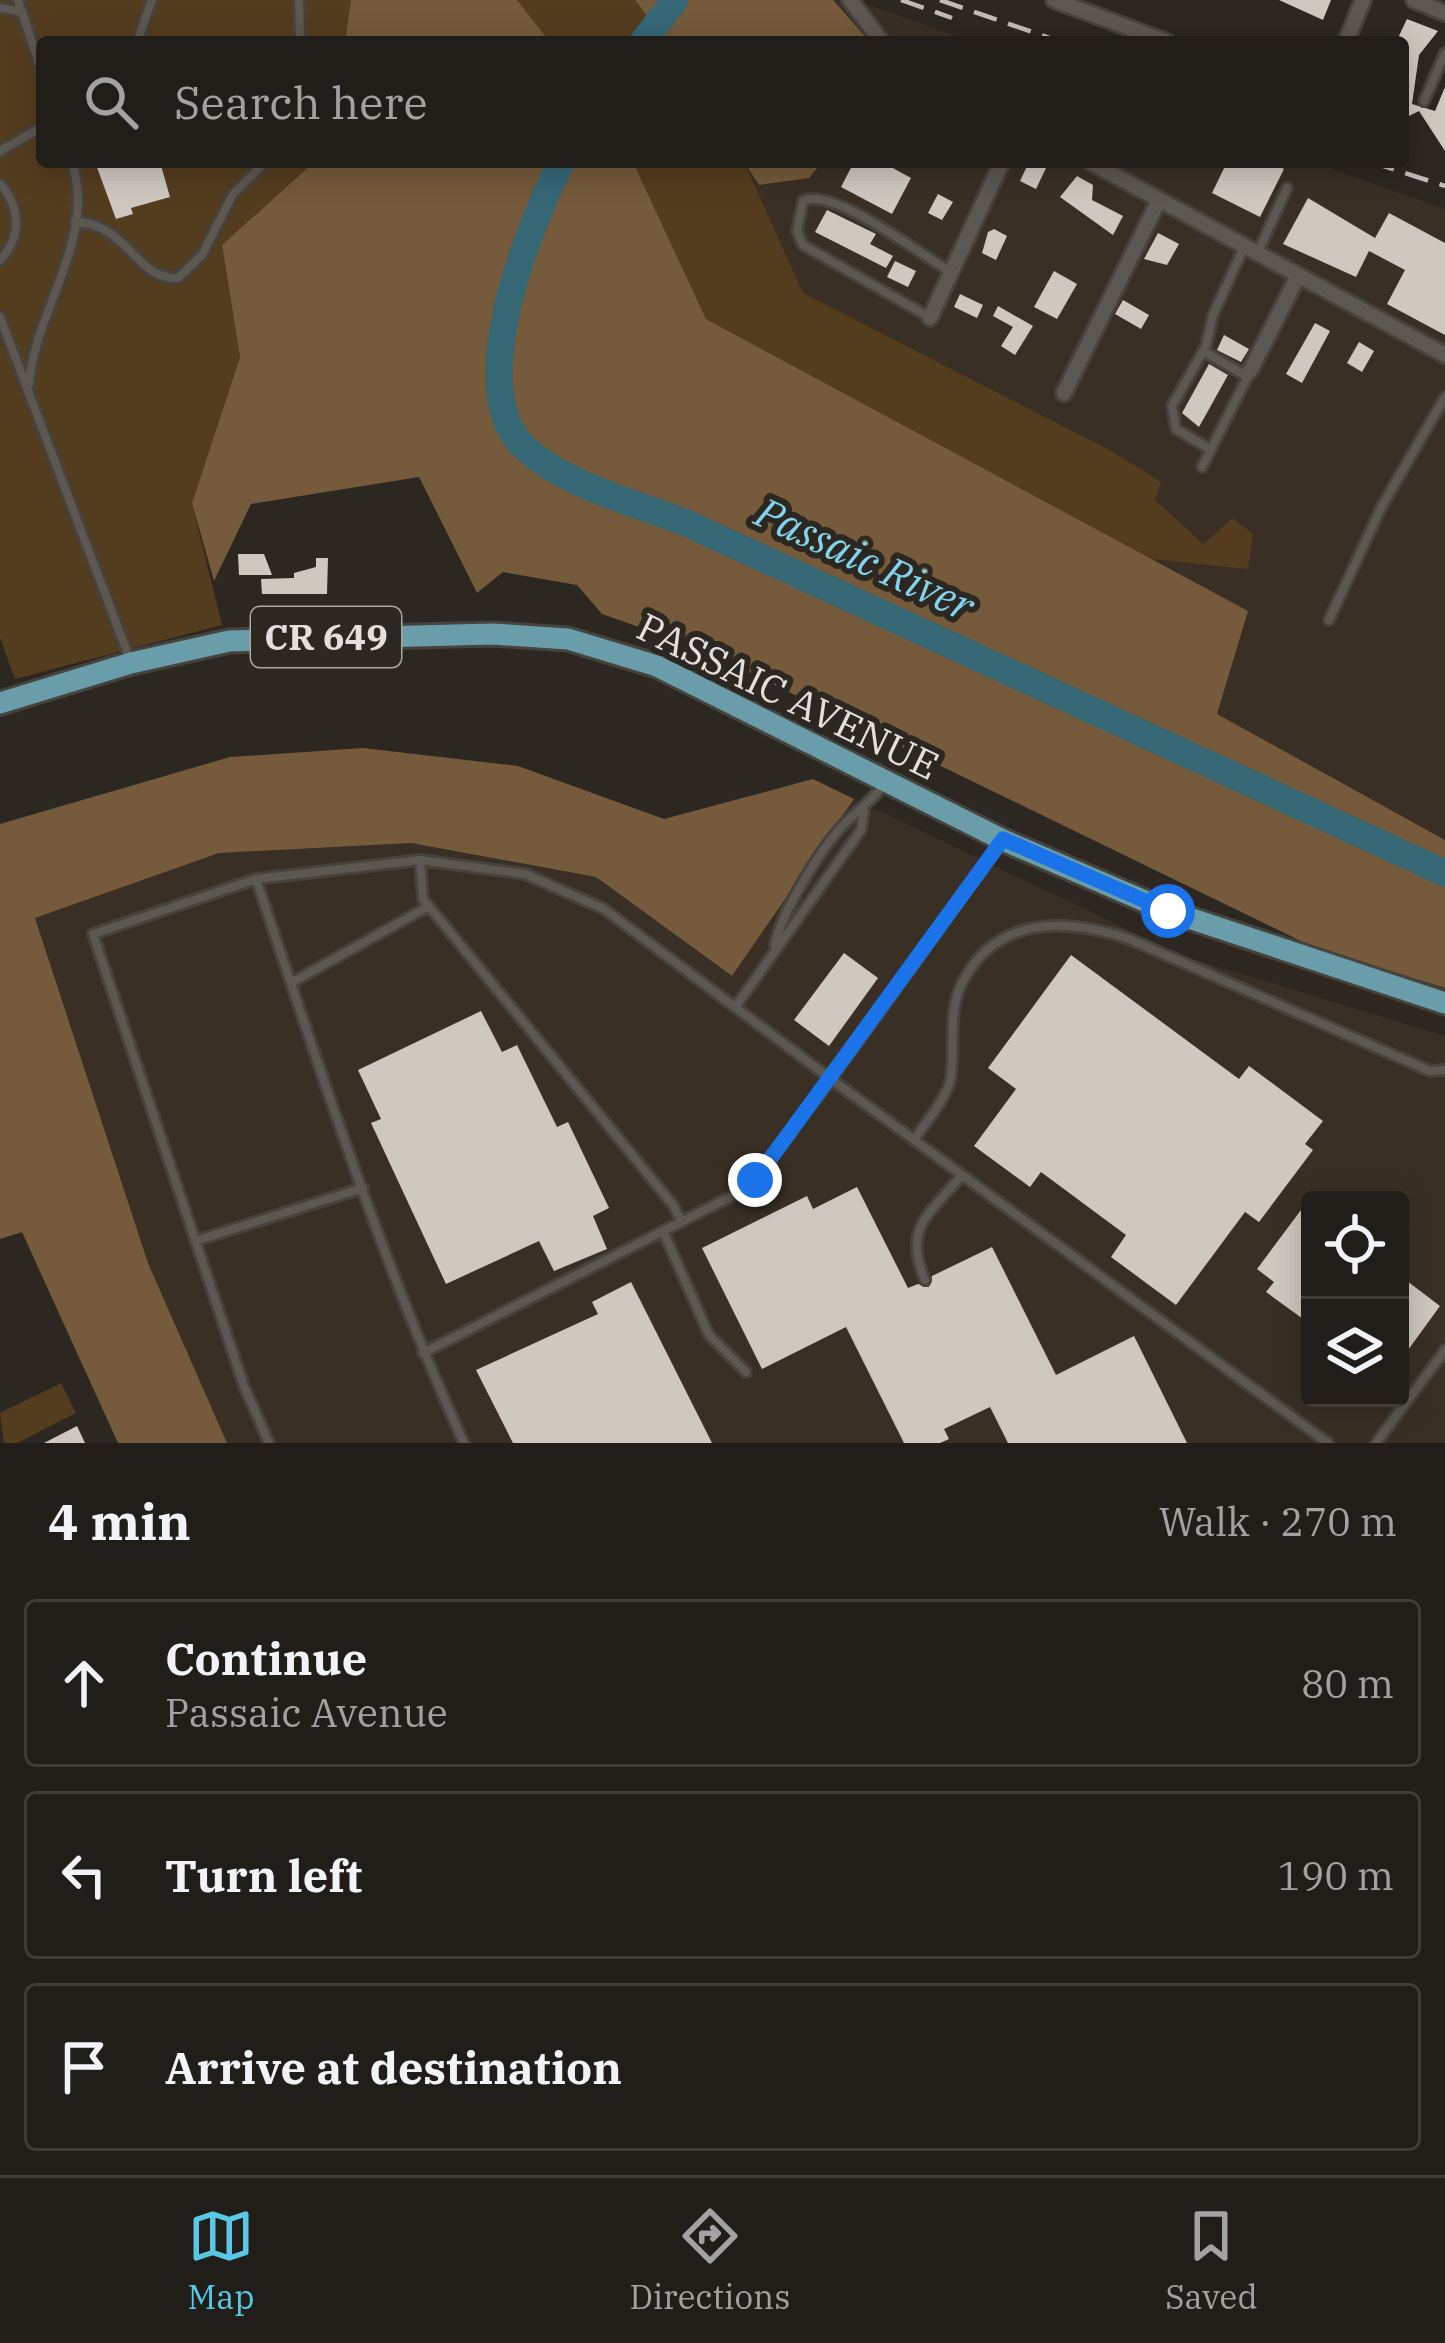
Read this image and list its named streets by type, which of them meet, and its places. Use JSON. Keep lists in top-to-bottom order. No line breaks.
{"streets":{"main road":["CR 649","PASSAIC AVENUE"]},"water":["Passaic River"],"page":{"search":"Search here","heading":["4 min","Walk · 270 m"],"list":[["Continue","Passaic Avenue","80 m"],["Turn left","190 m"],"Arrive at destination"],"nav":["Map","Directions","Saved"]}}
